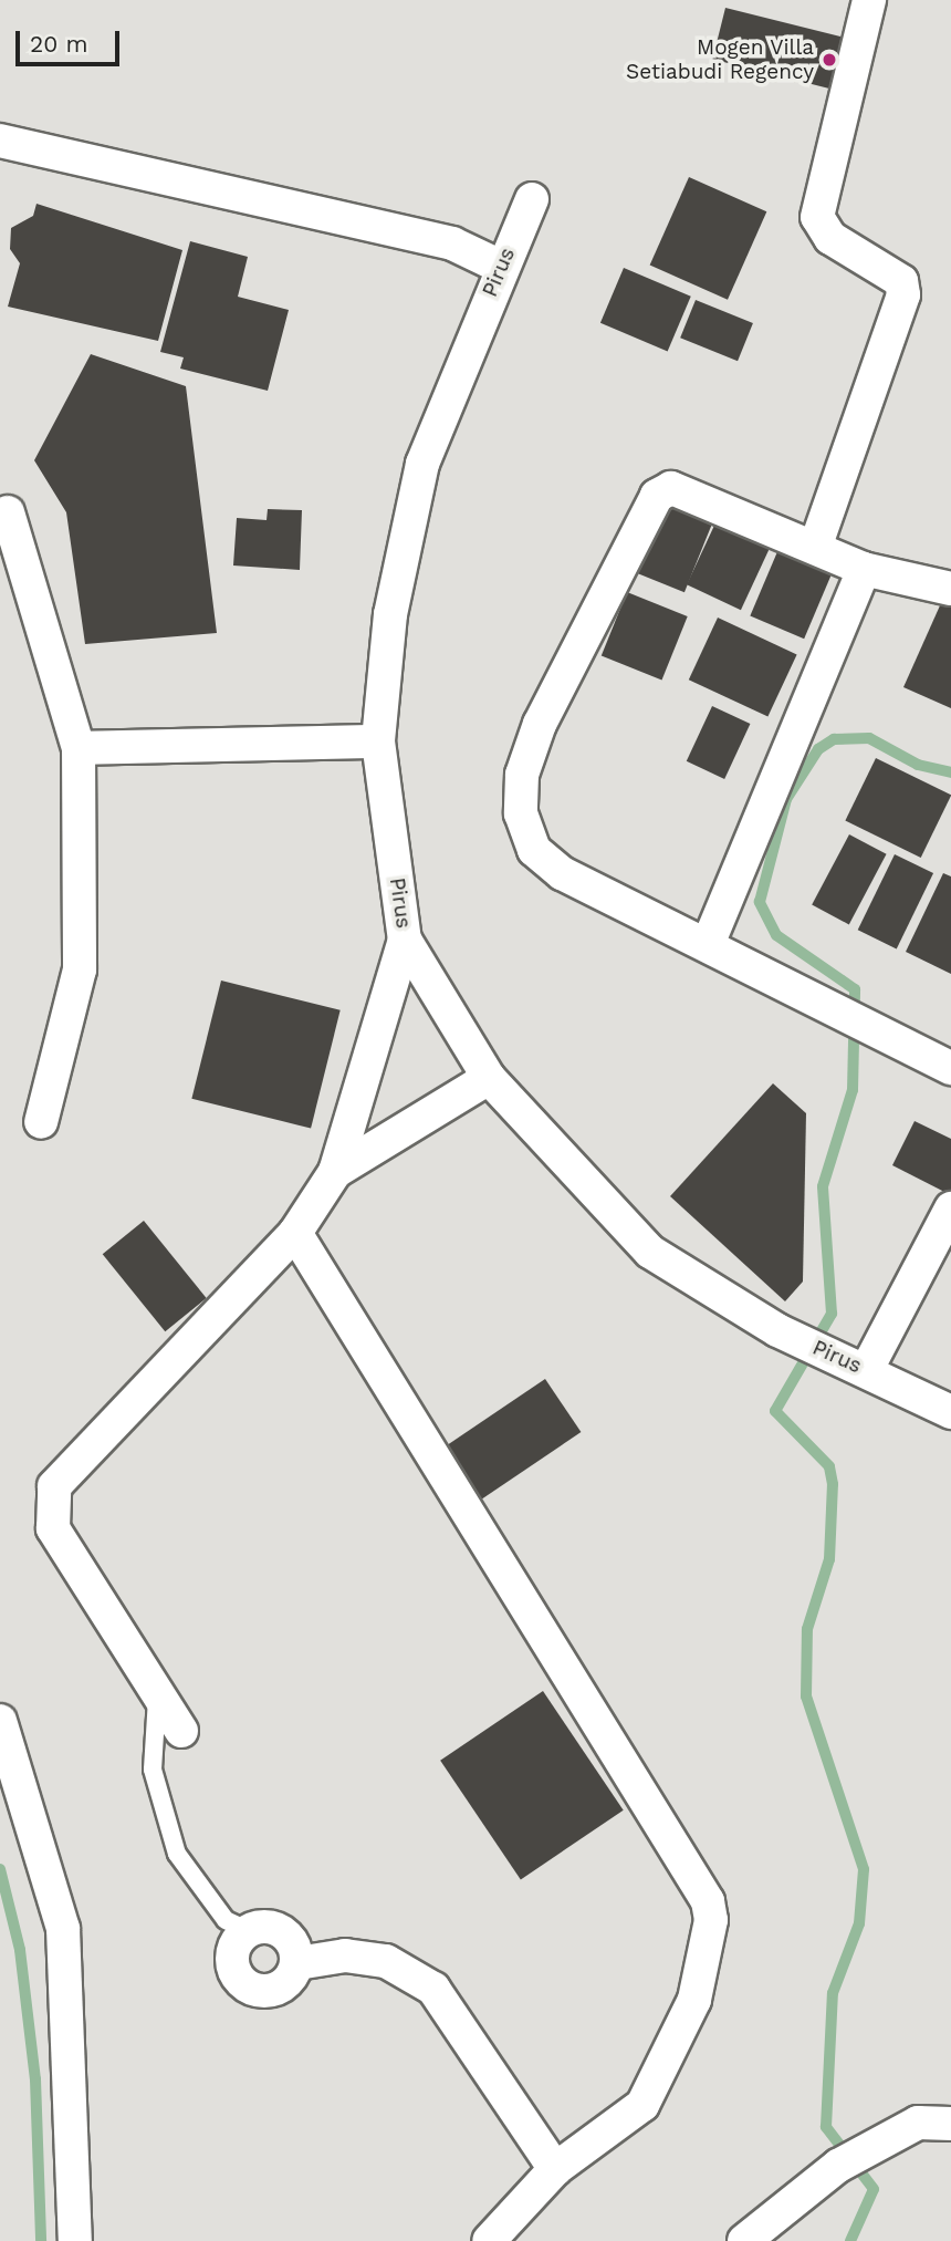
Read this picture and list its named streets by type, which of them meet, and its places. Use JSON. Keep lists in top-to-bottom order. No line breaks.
{"streets":{"street":["Pirus"]},"places":["Mogen Villa Setiabudi Regency"],"scale_bar":"20 m"}
